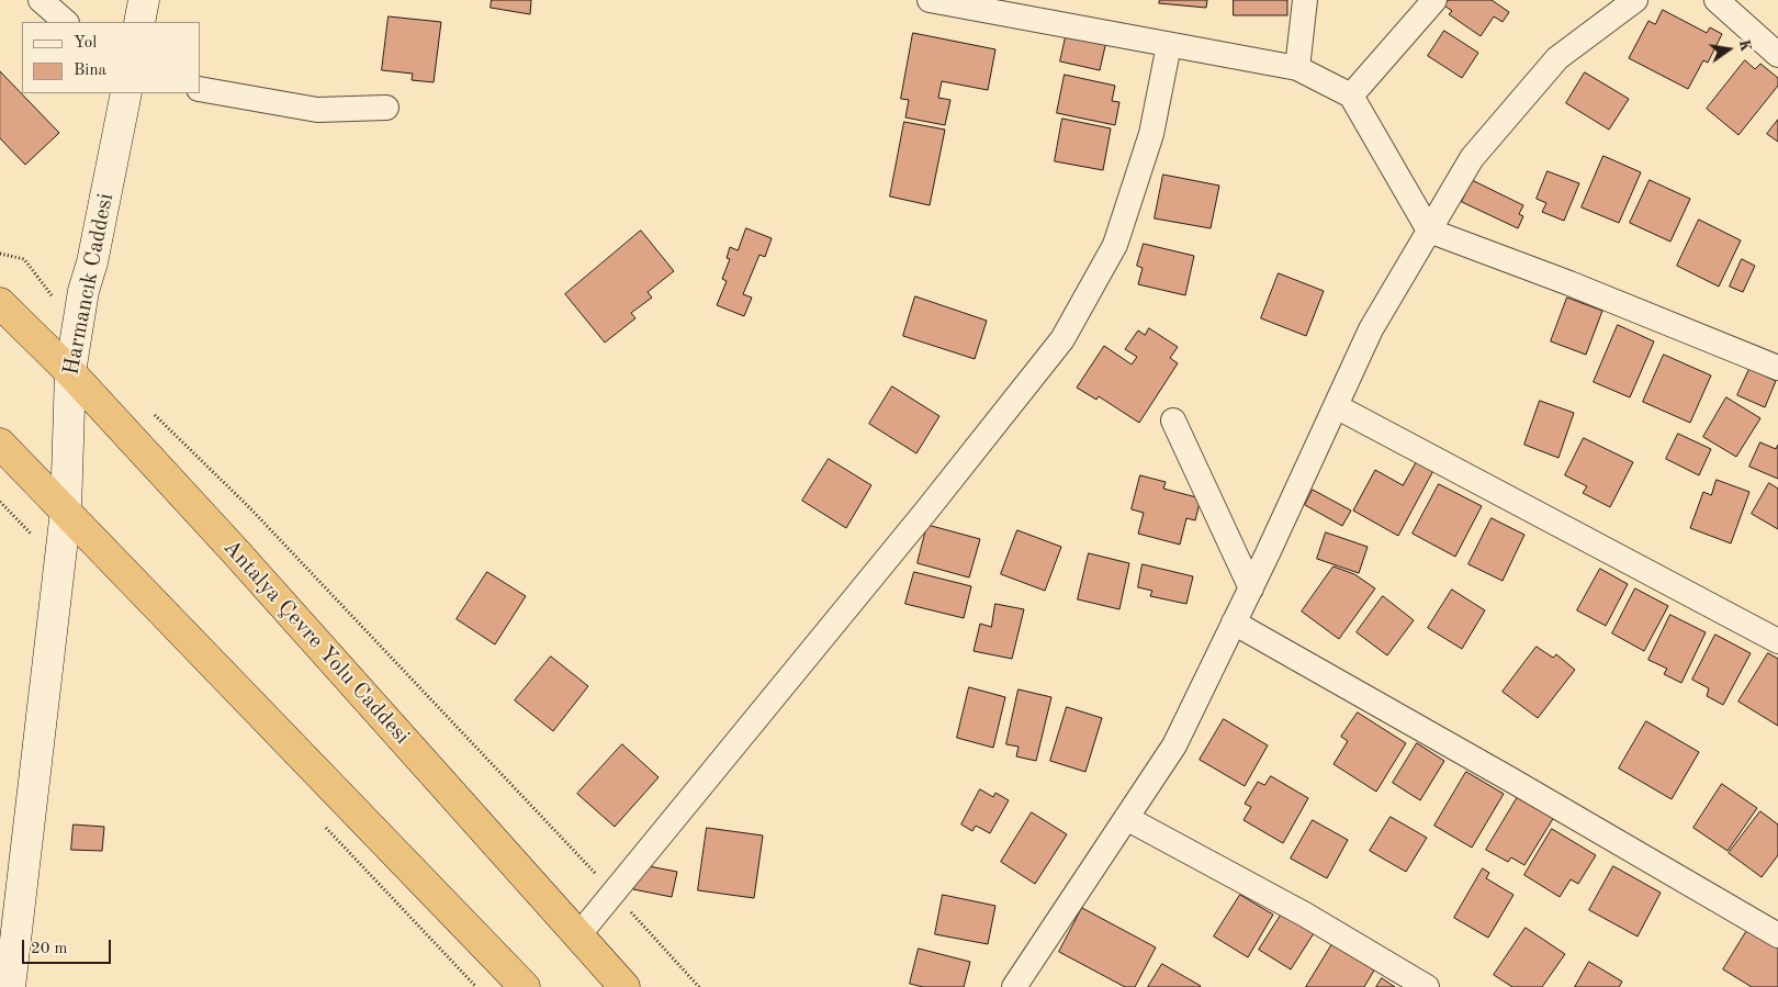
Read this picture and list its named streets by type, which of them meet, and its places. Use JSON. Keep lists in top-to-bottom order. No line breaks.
{"streets":{"highway":["Antalya Çevre Yolu Caddesi"],"street":["Harmancık Caddesi"]},"crossings":[["Harmancık Caddesi","Antalya Çevre Yolu Caddesi"]],"legend":["Yol","Bina"],"scale_bar":"20 m","north":"right"}
